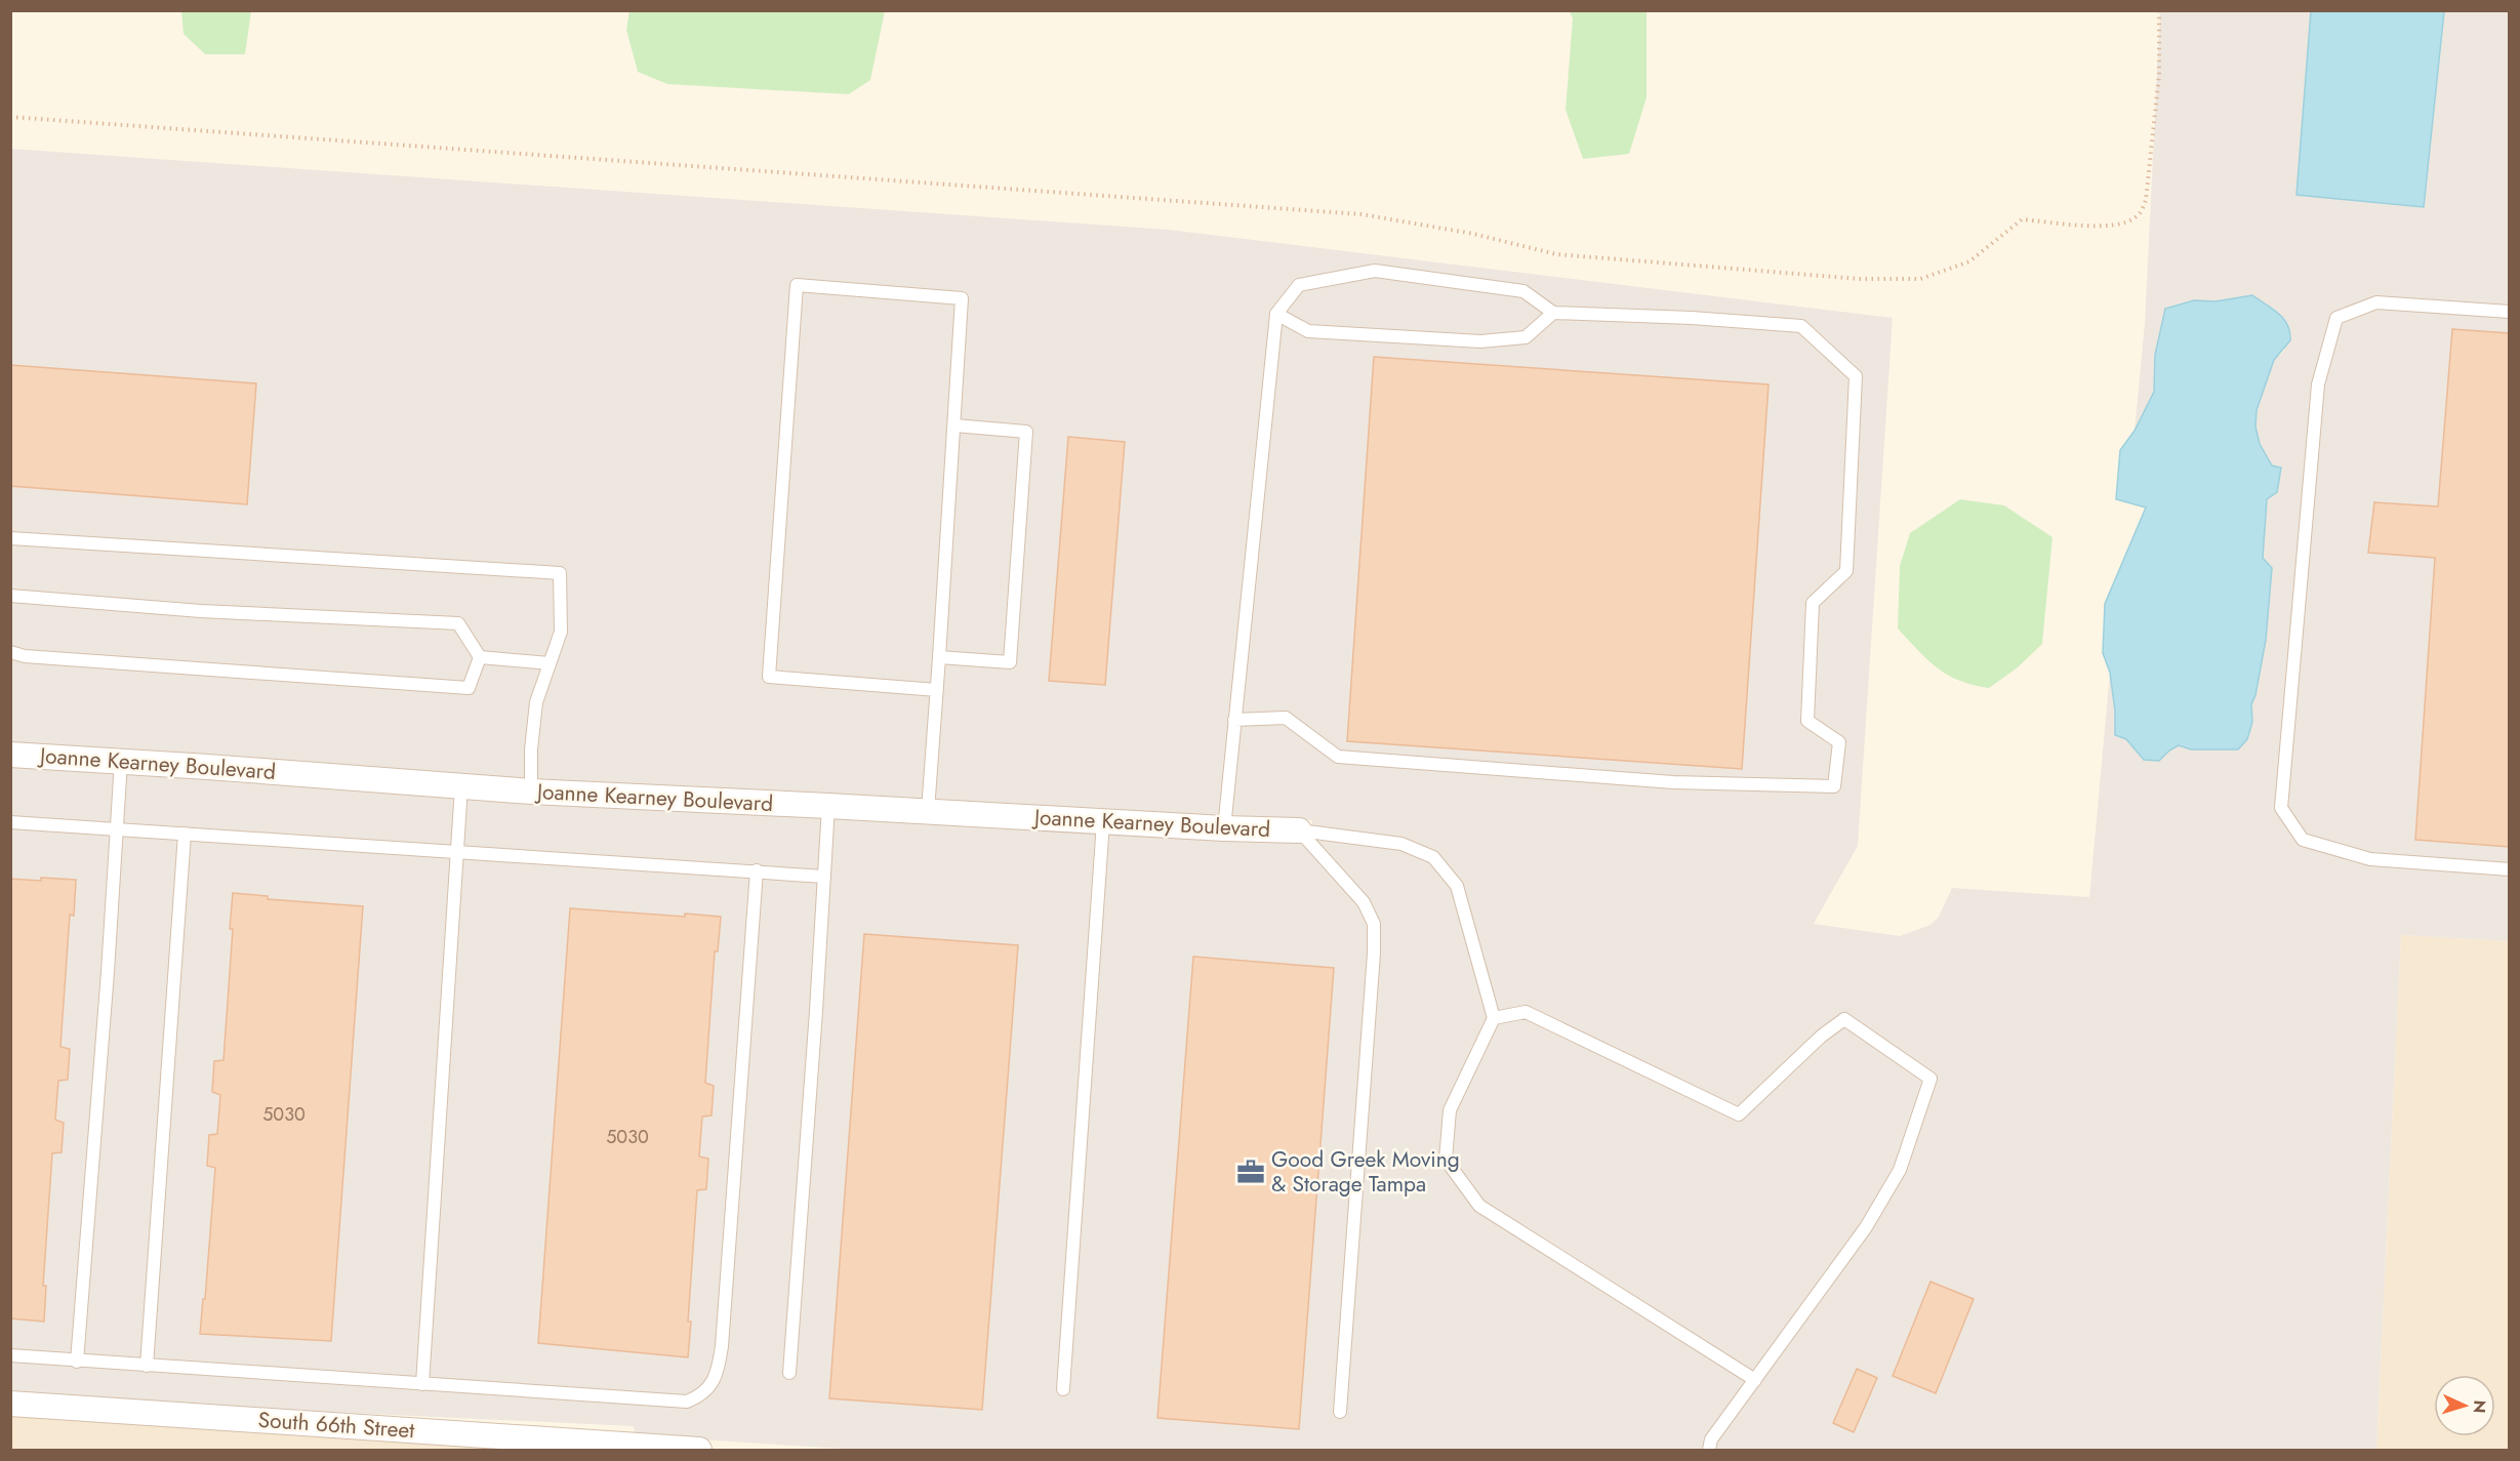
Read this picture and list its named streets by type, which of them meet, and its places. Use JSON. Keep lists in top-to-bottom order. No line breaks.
{"streets":{"street":["Joanne Kearney Boulevard","South 66th Street"]},"places":{"office":["Good Greek Moving & Storage Tampa"]},"house_numbers":["5030","5030"],"north":"right"}
